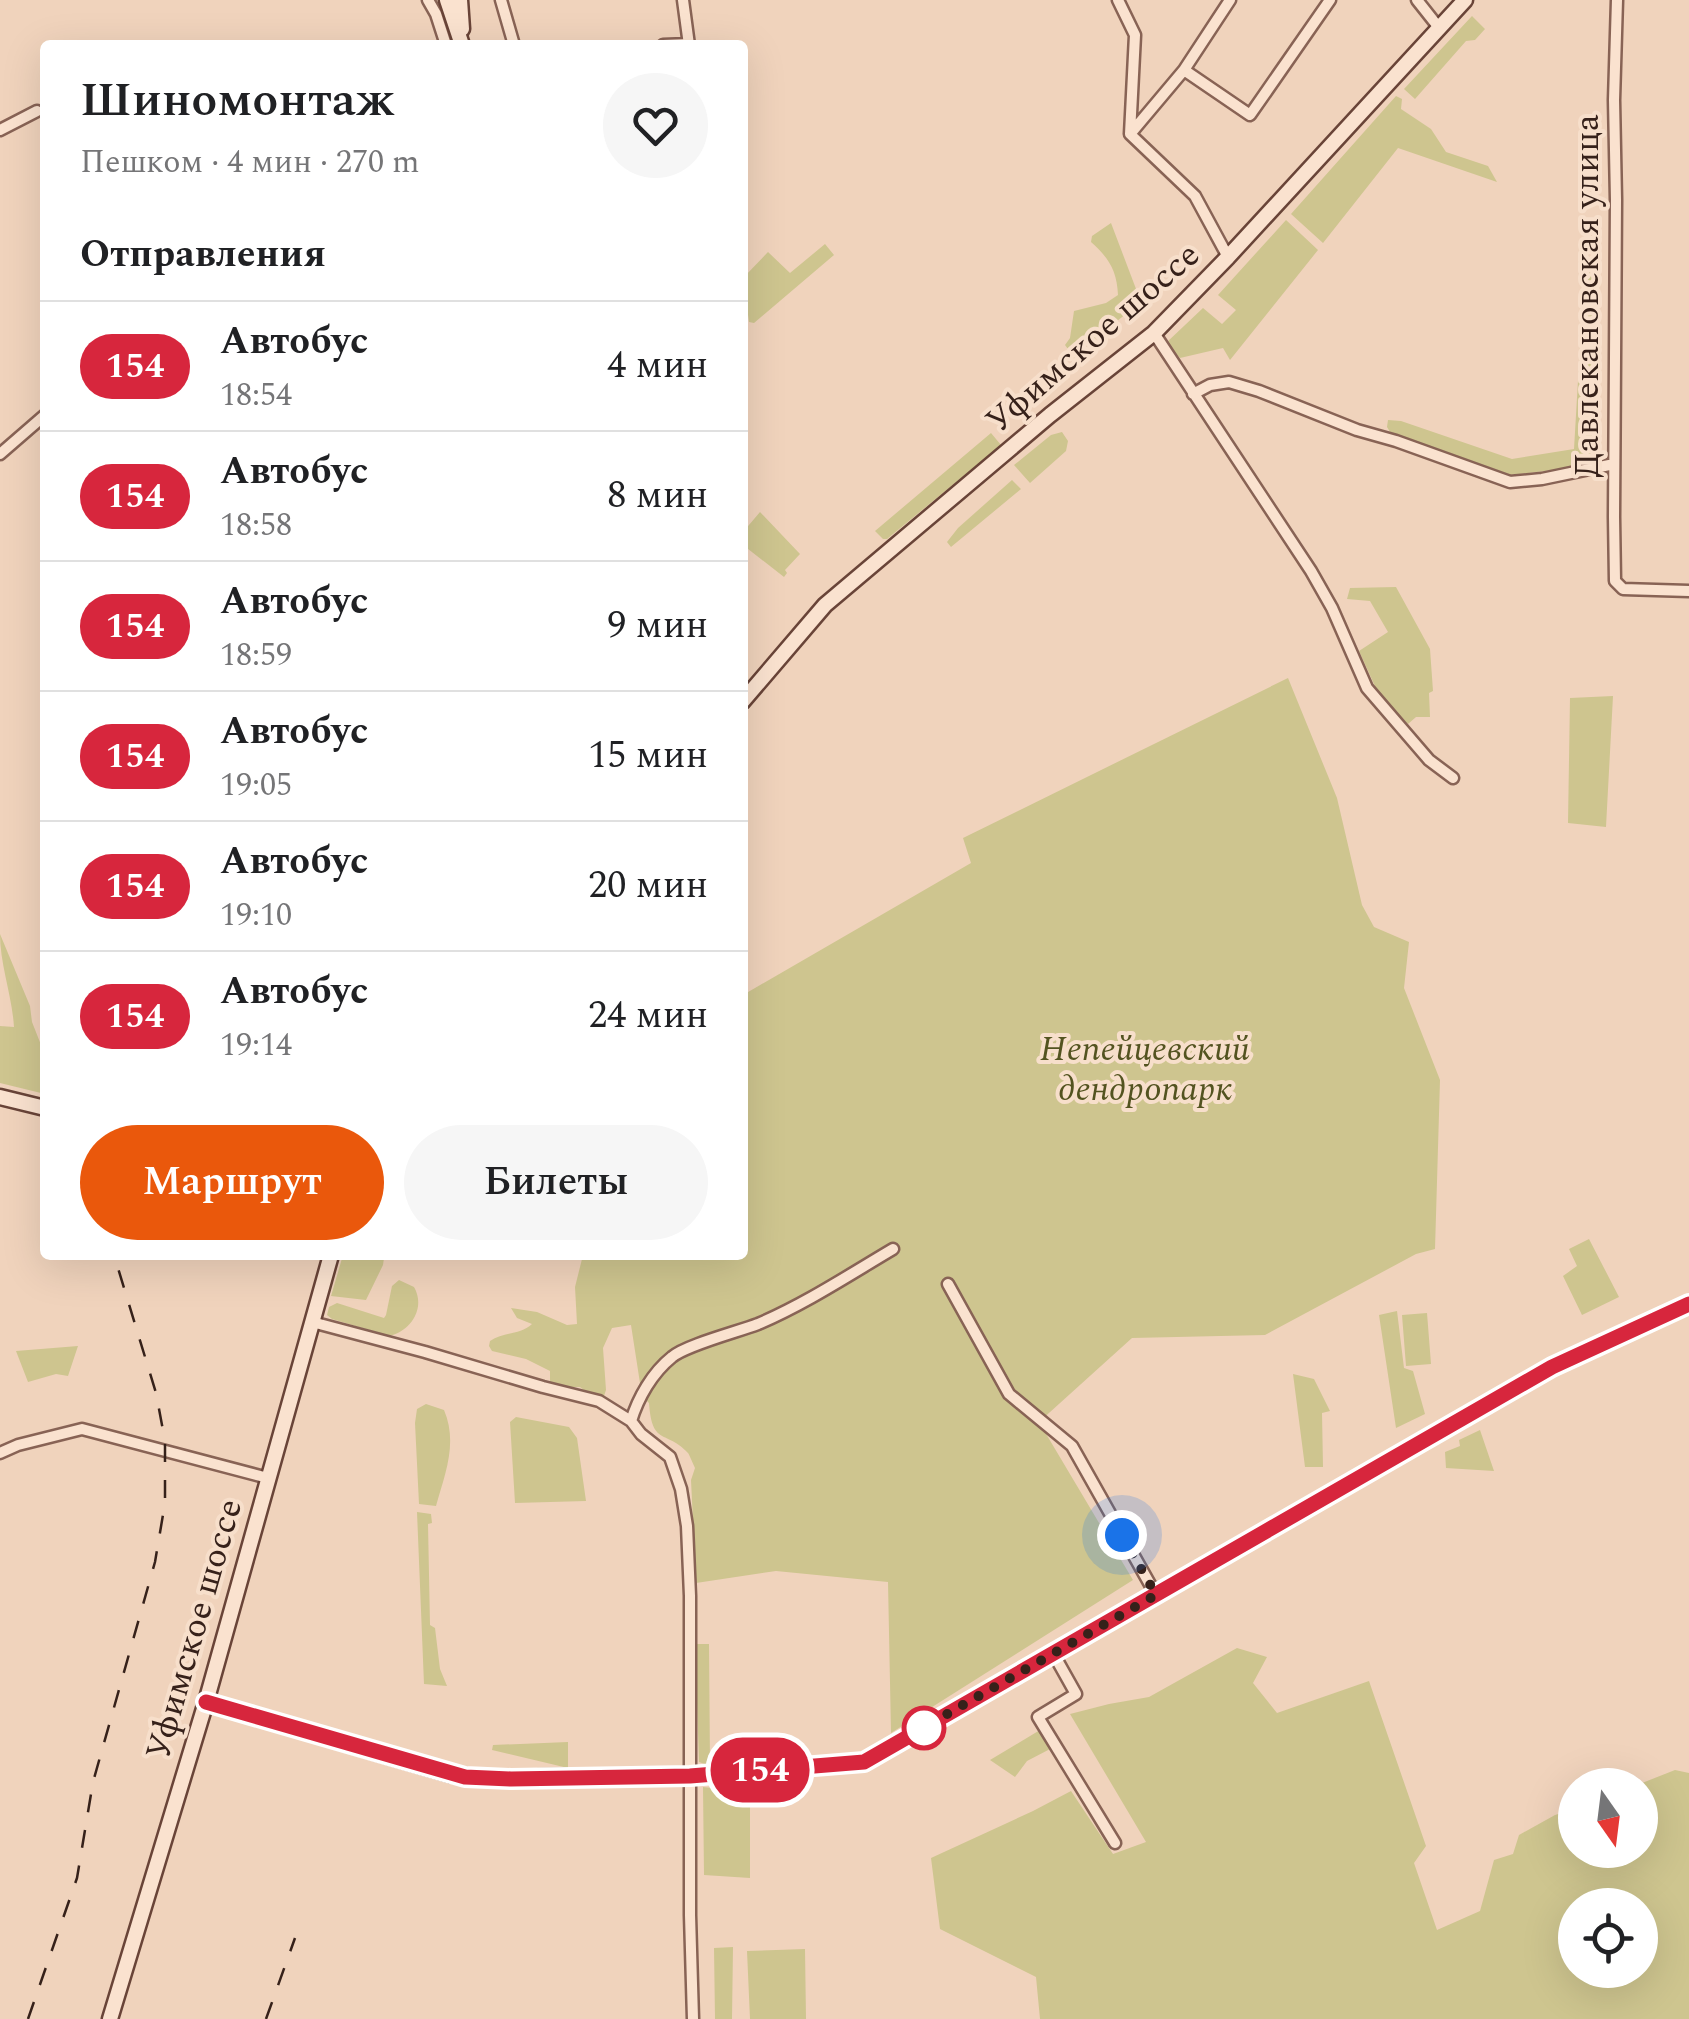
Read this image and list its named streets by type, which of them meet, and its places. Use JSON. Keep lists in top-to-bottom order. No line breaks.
{"streets":{"main road":["Уфимское шоссе"],"street":["Давлекановская улица"]},"parks":["Непейцевский дендропарк"],"lines":["bus line 154"],"north":"bottom","page":{"on_map":"154","heading":[["Шиномонтаж","Пешком · 4 мин · 270 m"],"Отправления"],"list":[{"mark":"154","name":"Автобус","note":"18:54","value":"4 мин"},{"mark":"154","name":"Автобус","note":"18:58","value":"8 мин"},{"mark":"154","name":"Автобус","note":"18:59","value":"9 мин"},{"mark":"154","name":"Автобус","note":"19:05","value":"15 мин"},{"mark":"154","name":"Автобус","note":"19:10","value":"20 мин"},{"mark":"154","name":"Автобус","note":"19:14","value":"24 мин"}],"buttons":["Маршрут","Билеты"]}}
